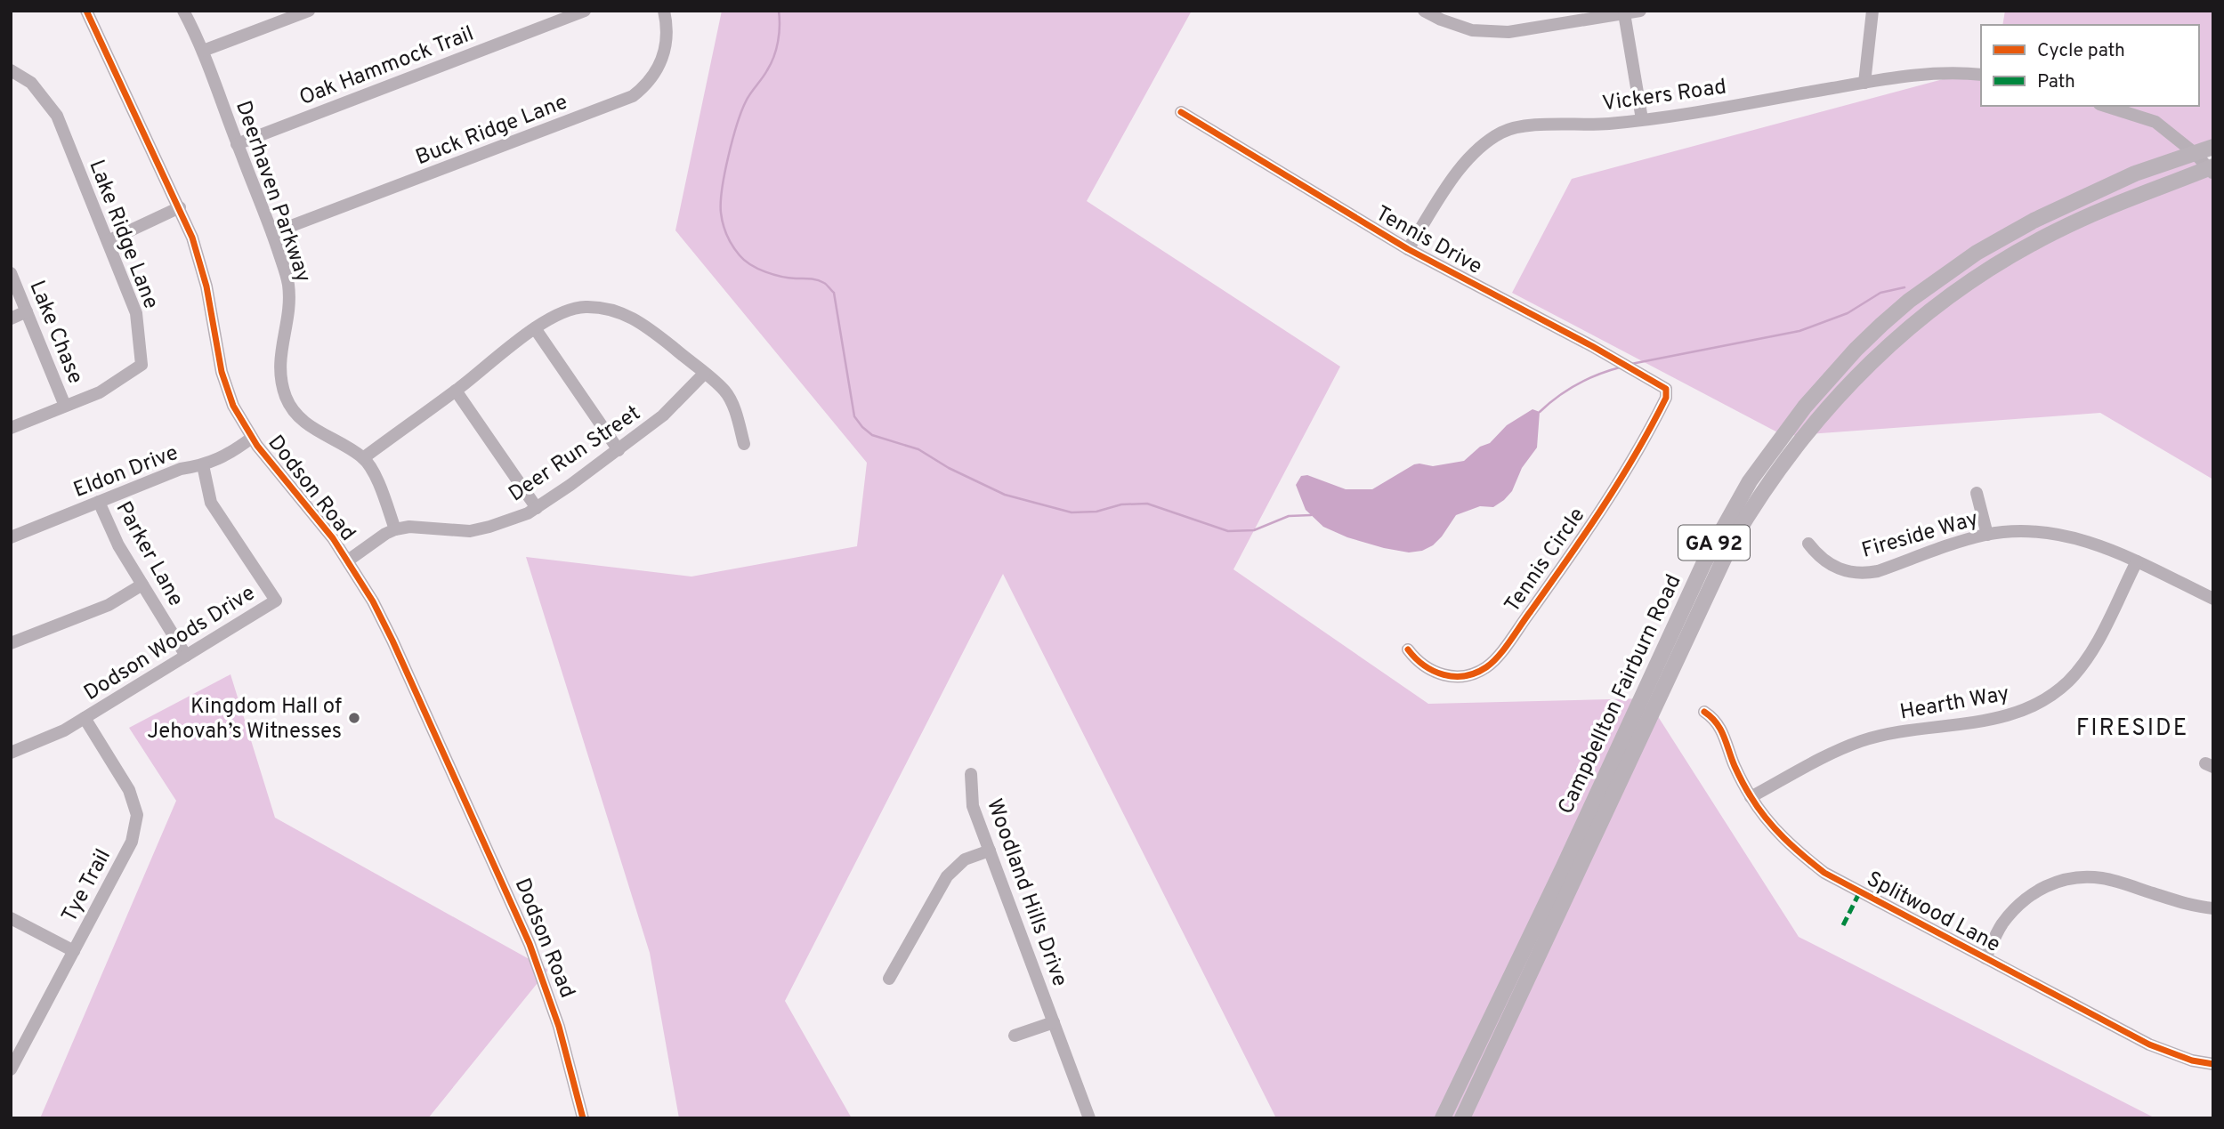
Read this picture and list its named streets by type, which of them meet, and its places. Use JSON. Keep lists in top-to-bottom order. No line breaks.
{"streets":{"main road":["GA 92","Campbellton Fairburn Road"],"street":["Oak Hammock Trail","Vickers Road","Buck Ridge Lane","Deerhaven Parkway","Lake Ridge Lane","Tennis Drive","Lake Chase","Deer Run Street","Eldon Drive","Dodson Road","Fireside Way","Parker Lane","Tennis Circle","Dodson Woods Drive","Hearth Way","Tye Trail","Woodland Hills Drive","Splitwood Lane"]},"crossings":[["Oak Hammock Trail","Deerhaven Parkway"],["Vickers Road","Tennis Drive"],["Buck Ridge Lane","Deerhaven Parkway"],["Lake Ridge Lane","Lake Chase"],["Tennis Drive","Tennis Circle"],["Deer Run Street","Dodson Road"],["Eldon Drive","Dodson Road"],["Eldon Drive","Parker Lane"],["Eldon Drive","Dodson Woods Drive"],["Fireside Way","Hearth Way"],["Parker Lane","Dodson Woods Drive"],["Dodson Woods Drive","Tye Trail"],["Hearth Way","Splitwood Lane"]],"districts":["FIRESIDE"],"places":["Kingdom Hall of Jehovah’s Witnesses"],"legend":["Cycle path","Path"]}
